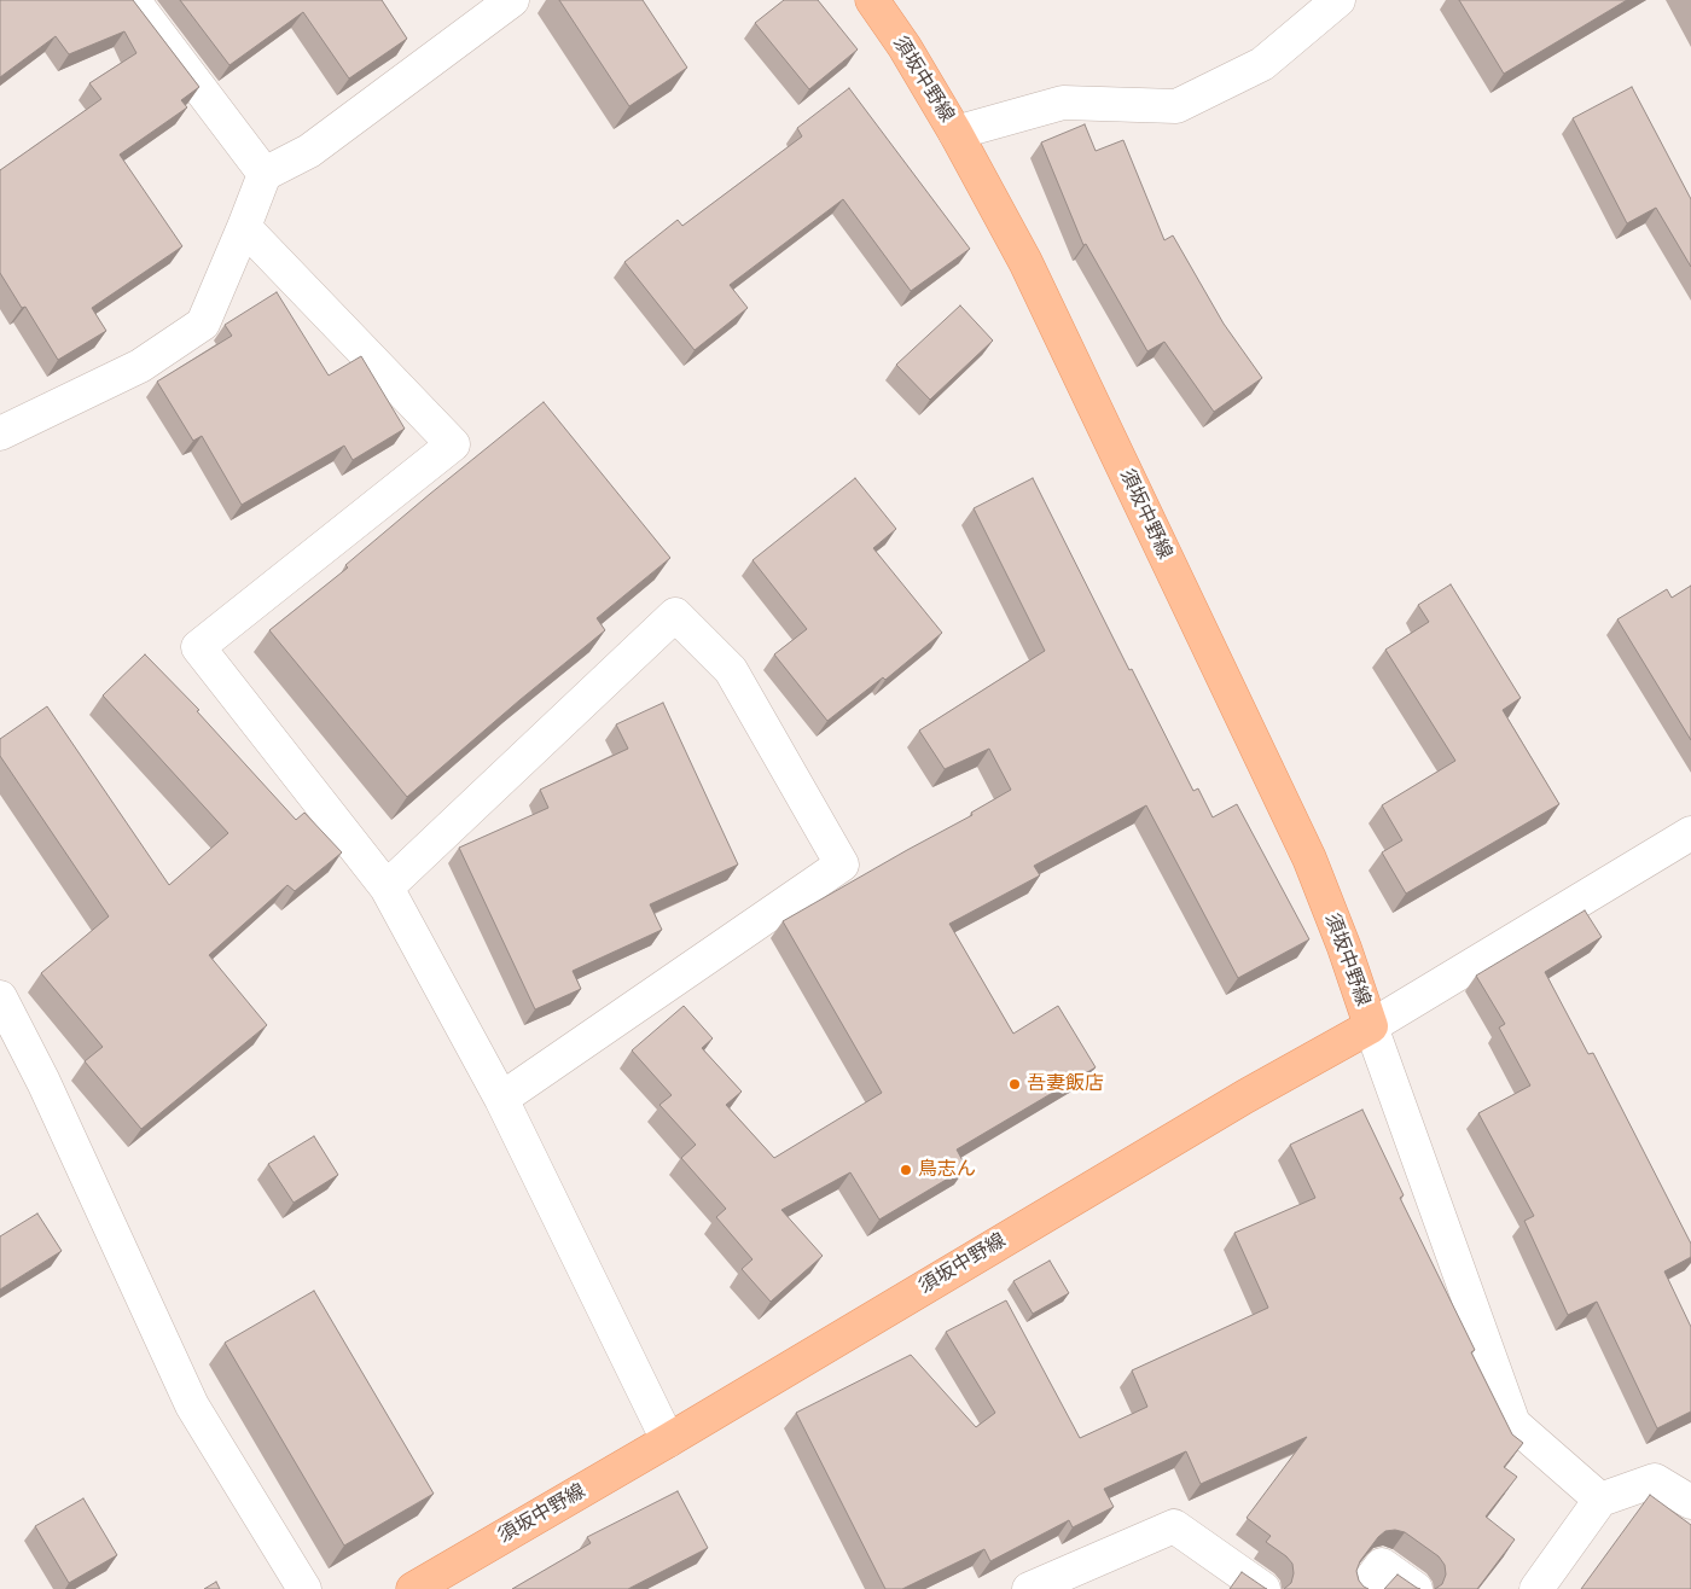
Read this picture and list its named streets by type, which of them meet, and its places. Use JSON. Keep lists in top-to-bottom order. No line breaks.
{"streets":{"main road":["須坂中野線"]},"places":["吾妻飯店","鳥志ん"]}
